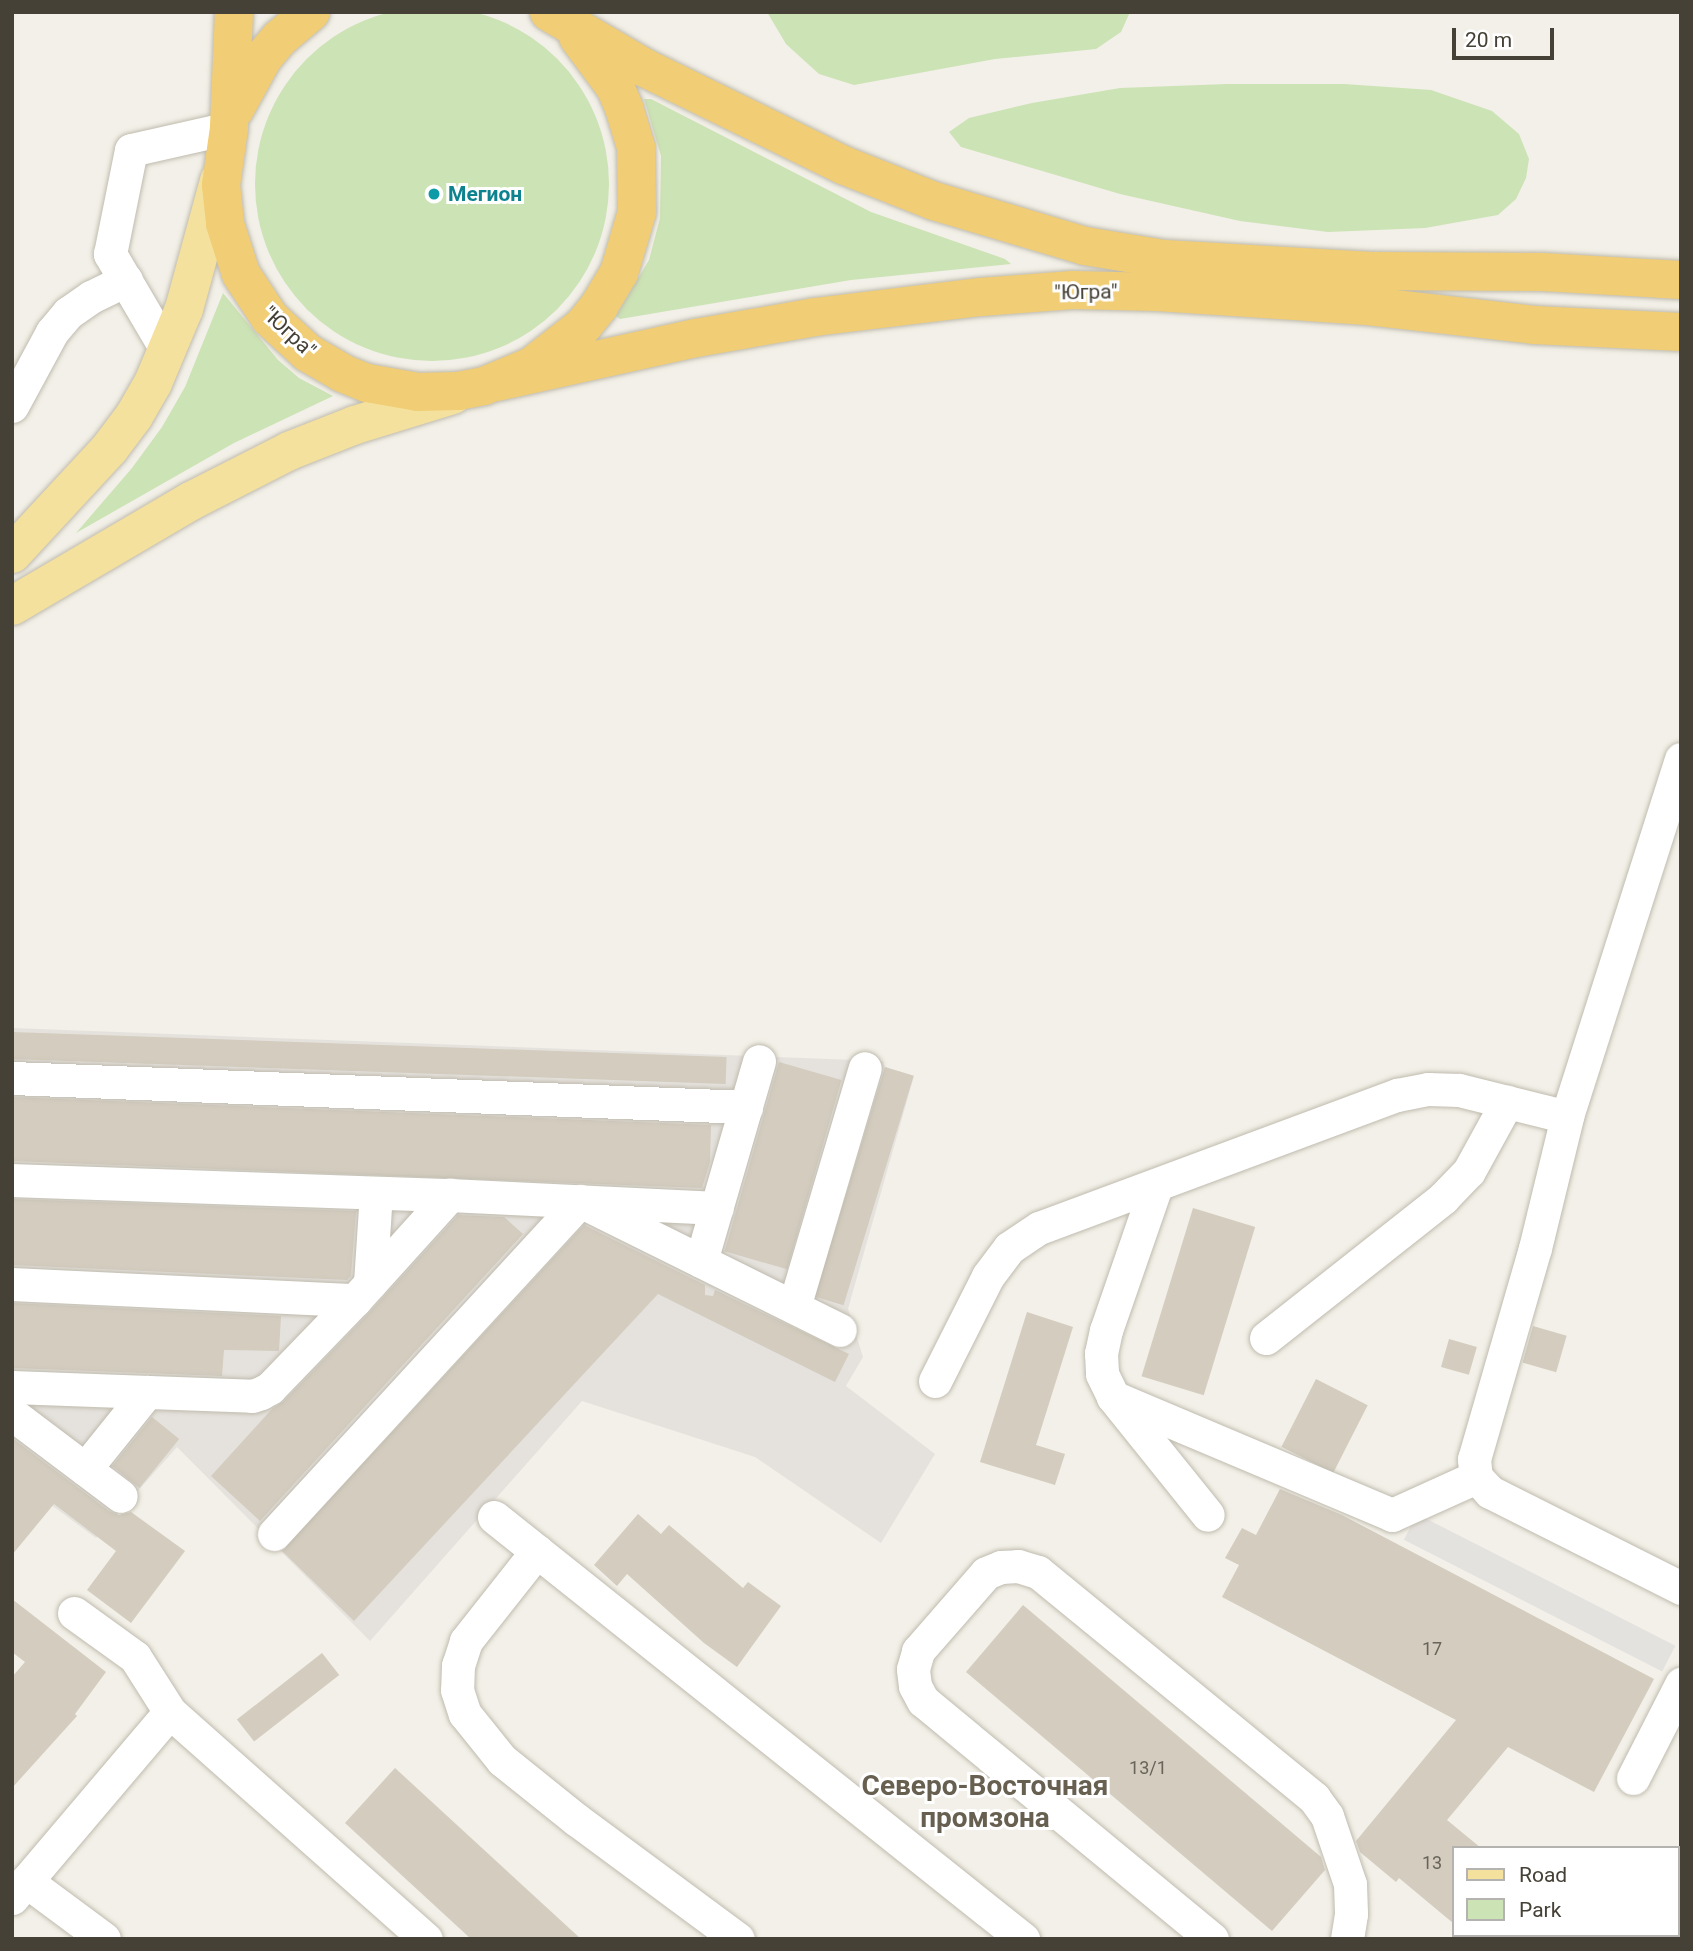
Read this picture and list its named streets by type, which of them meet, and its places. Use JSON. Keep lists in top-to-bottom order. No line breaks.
{"streets":{"highway":["\"Югра\""]},"districts":["Северо-Восточная промзона"],"places":["Мегион"],"house_numbers":["17","13/1","13"],"legend":["Road","Park"],"scale_bar":"20 m"}
